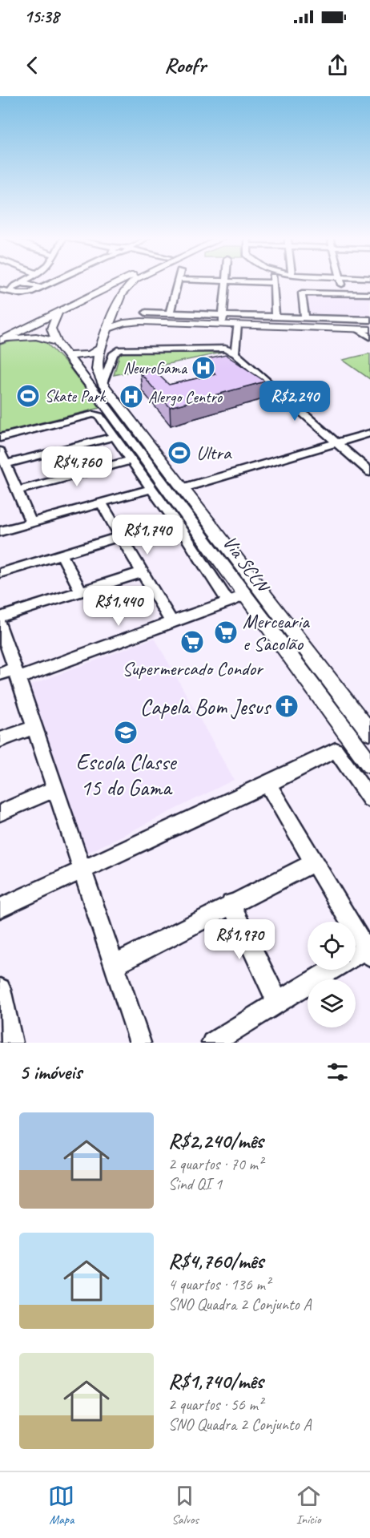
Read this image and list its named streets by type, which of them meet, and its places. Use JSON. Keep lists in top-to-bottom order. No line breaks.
{"streets":{"main road":["Via SCLN"]},"places":{"hospital":["NeuroGama","Alergo Centro"],"sports":["Skate Park","Ultra"],"supermarket":["Mercearia e Sacolão","Supermercado Condor"],"church":["Capela Bom Jesus"],"school or university":["Escola Classe 15 do Gama"]},"page":{"status":"15:38","header":"Roofr","price":["R$2,240","R$4,760","R$1,740","R$1,440","R$1,970"],"heading":"5 imóveis","list":[{"name":"R$2,240/mês","note":"2 quartos · 70 m² · Sind QI 1"},{"name":"R$4,760/mês","note":"4 quartos · 136 m² · SNO Quadra 2 Conjunto A"},{"name":"R$1,740/mês","note":"2 quartos · 56 m² · SNO Quadra 2 Conjunto A"}],"tabs":["Mapa","Salvos","Início"]}}
